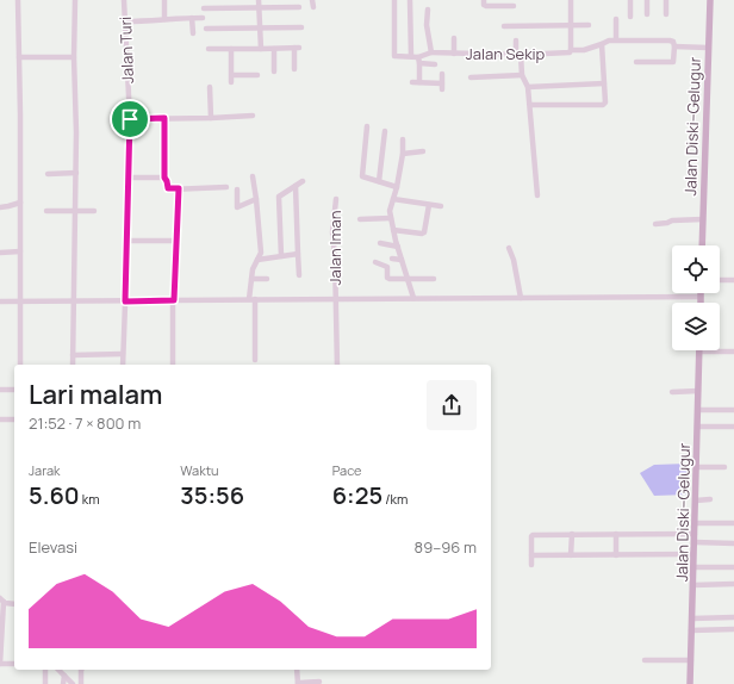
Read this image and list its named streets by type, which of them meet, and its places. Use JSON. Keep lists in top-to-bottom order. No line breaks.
{"streets":{"main road":["Jalan Diski–Gelugur"],"street":["Jalan Turi","Jalan Sekip","Jalan Iman"]},"page":{"heading":["Lari malam","21:52 · 7 × 800 m"],"stats":[["Jarak","5.60 km"],["Waktu","35:56"],["Pace","6:25 /km"]],"chart":["Elevasi","89–96 m"]}}
